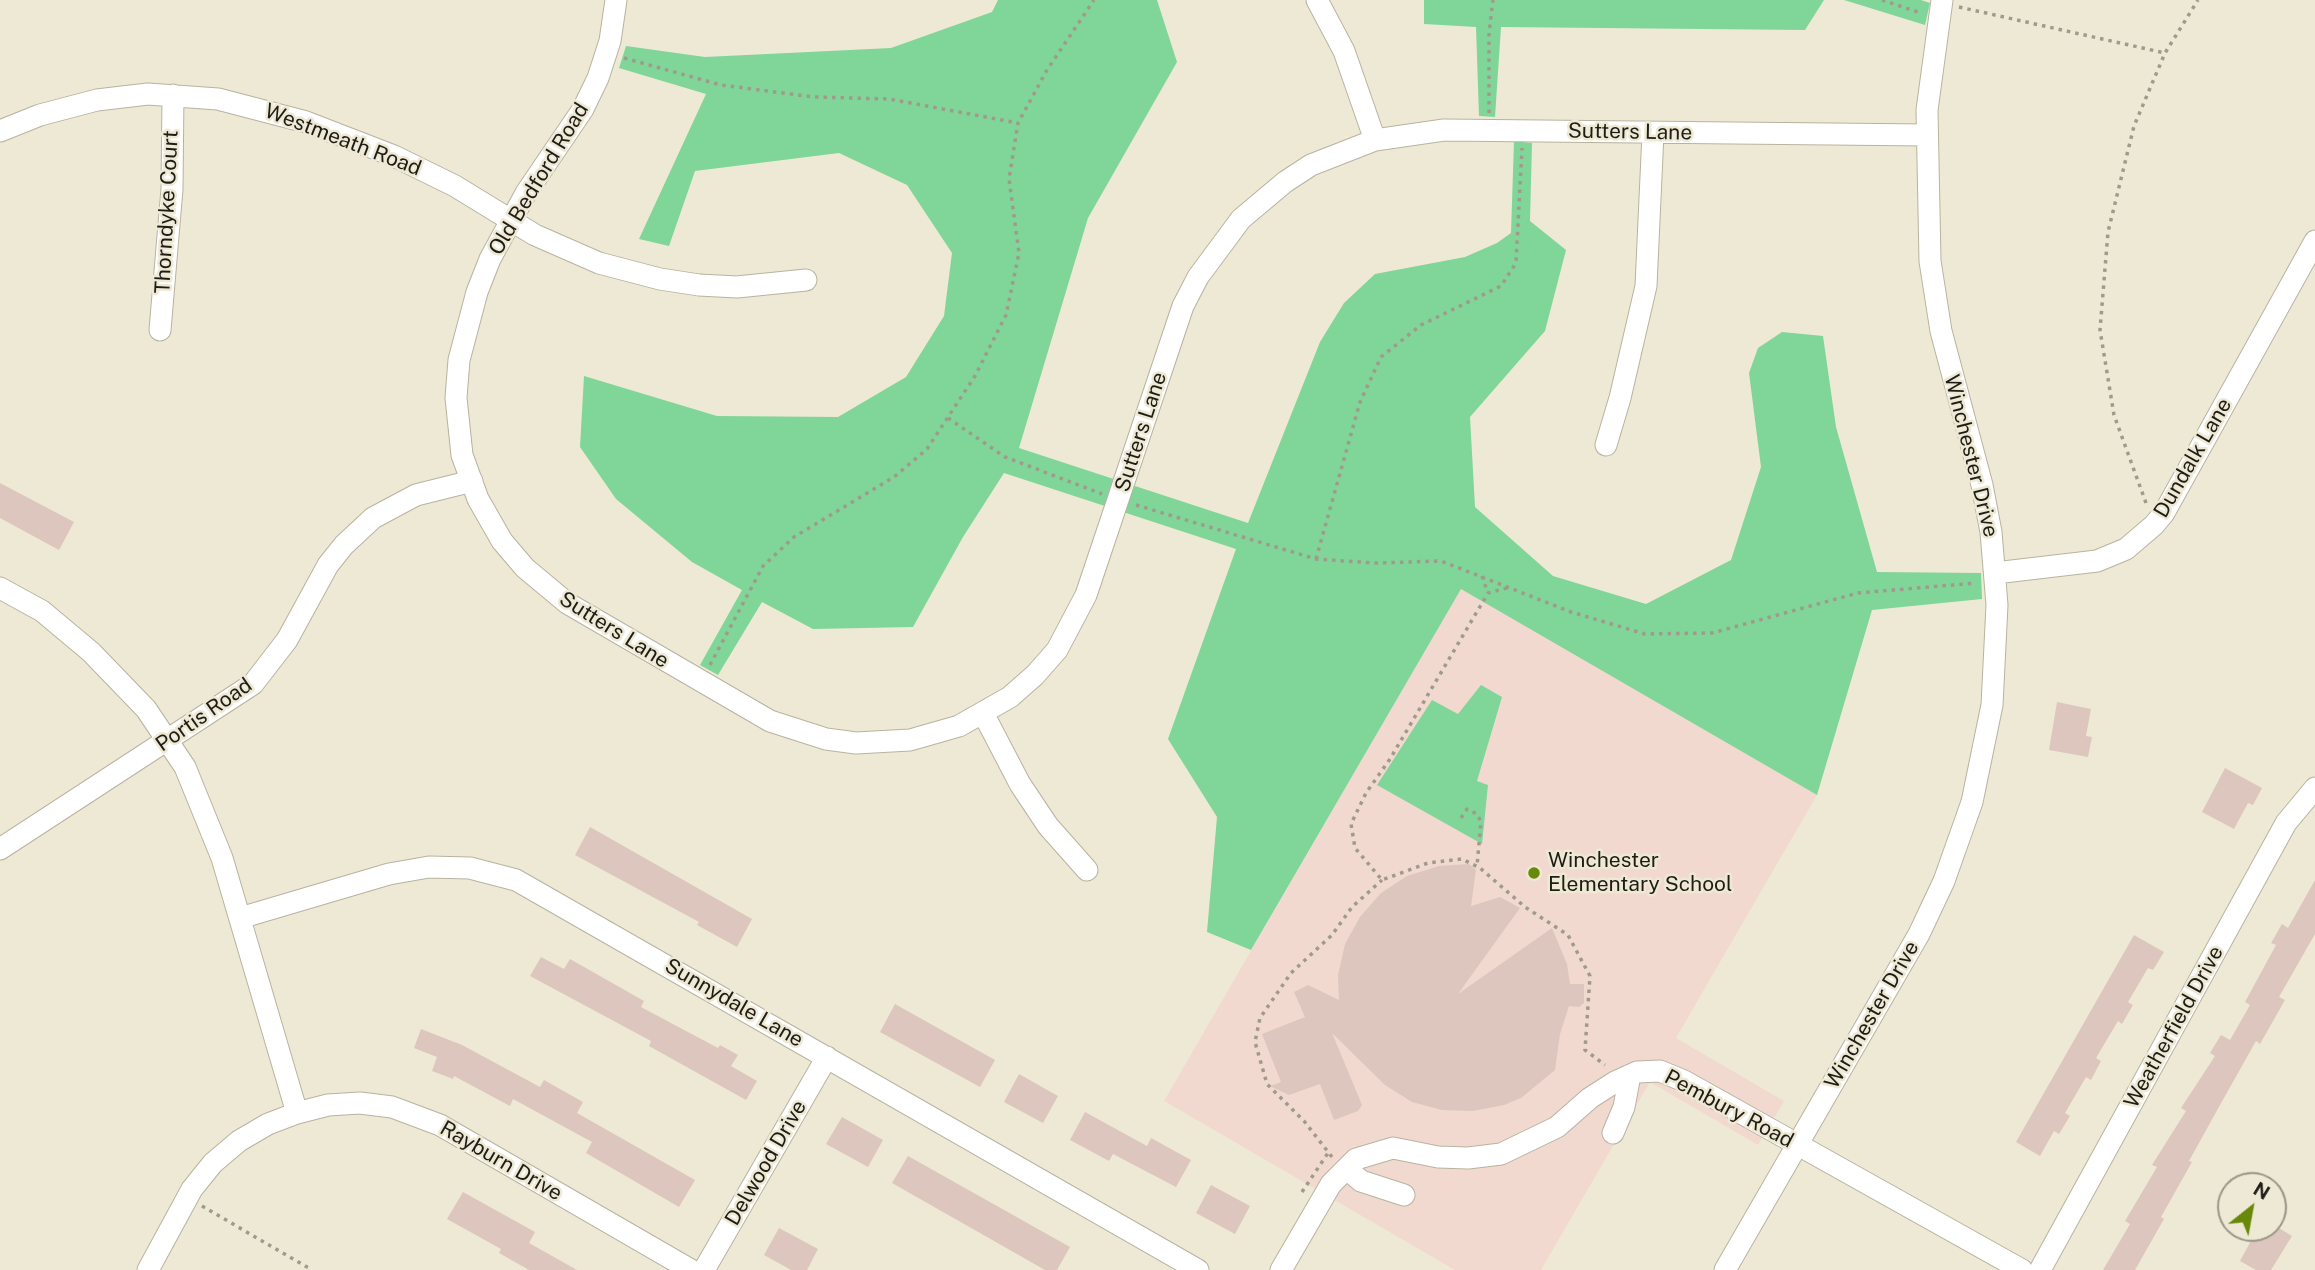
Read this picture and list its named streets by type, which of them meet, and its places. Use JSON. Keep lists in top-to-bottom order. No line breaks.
{"streets":{"street":["Sutters Lane","Westmeath Road","Old Bedford Road","Thorndyke Court","Winchester Drive","Dundalk Lane","Portis Road","Sunnydale Lane","Weatherfield Drive","Pembury Road","Rayburn Drive","Delwood Drive"]},"crossings":[["Sutters Lane","Old Bedford Road"],["Sutters Lane","Winchester Drive"],["Sutters Lane","Portis Road"],["Westmeath Road","Old Bedford Road"],["Westmeath Road","Thorndyke Court"],["Old Bedford Road","Portis Road"],["Winchester Drive","Dundalk Lane"],["Winchester Drive","Pembury Road"],["Sunnydale Lane","Delwood Drive"]],"places":["Winchester Elementary School"],"north":"top right"}
